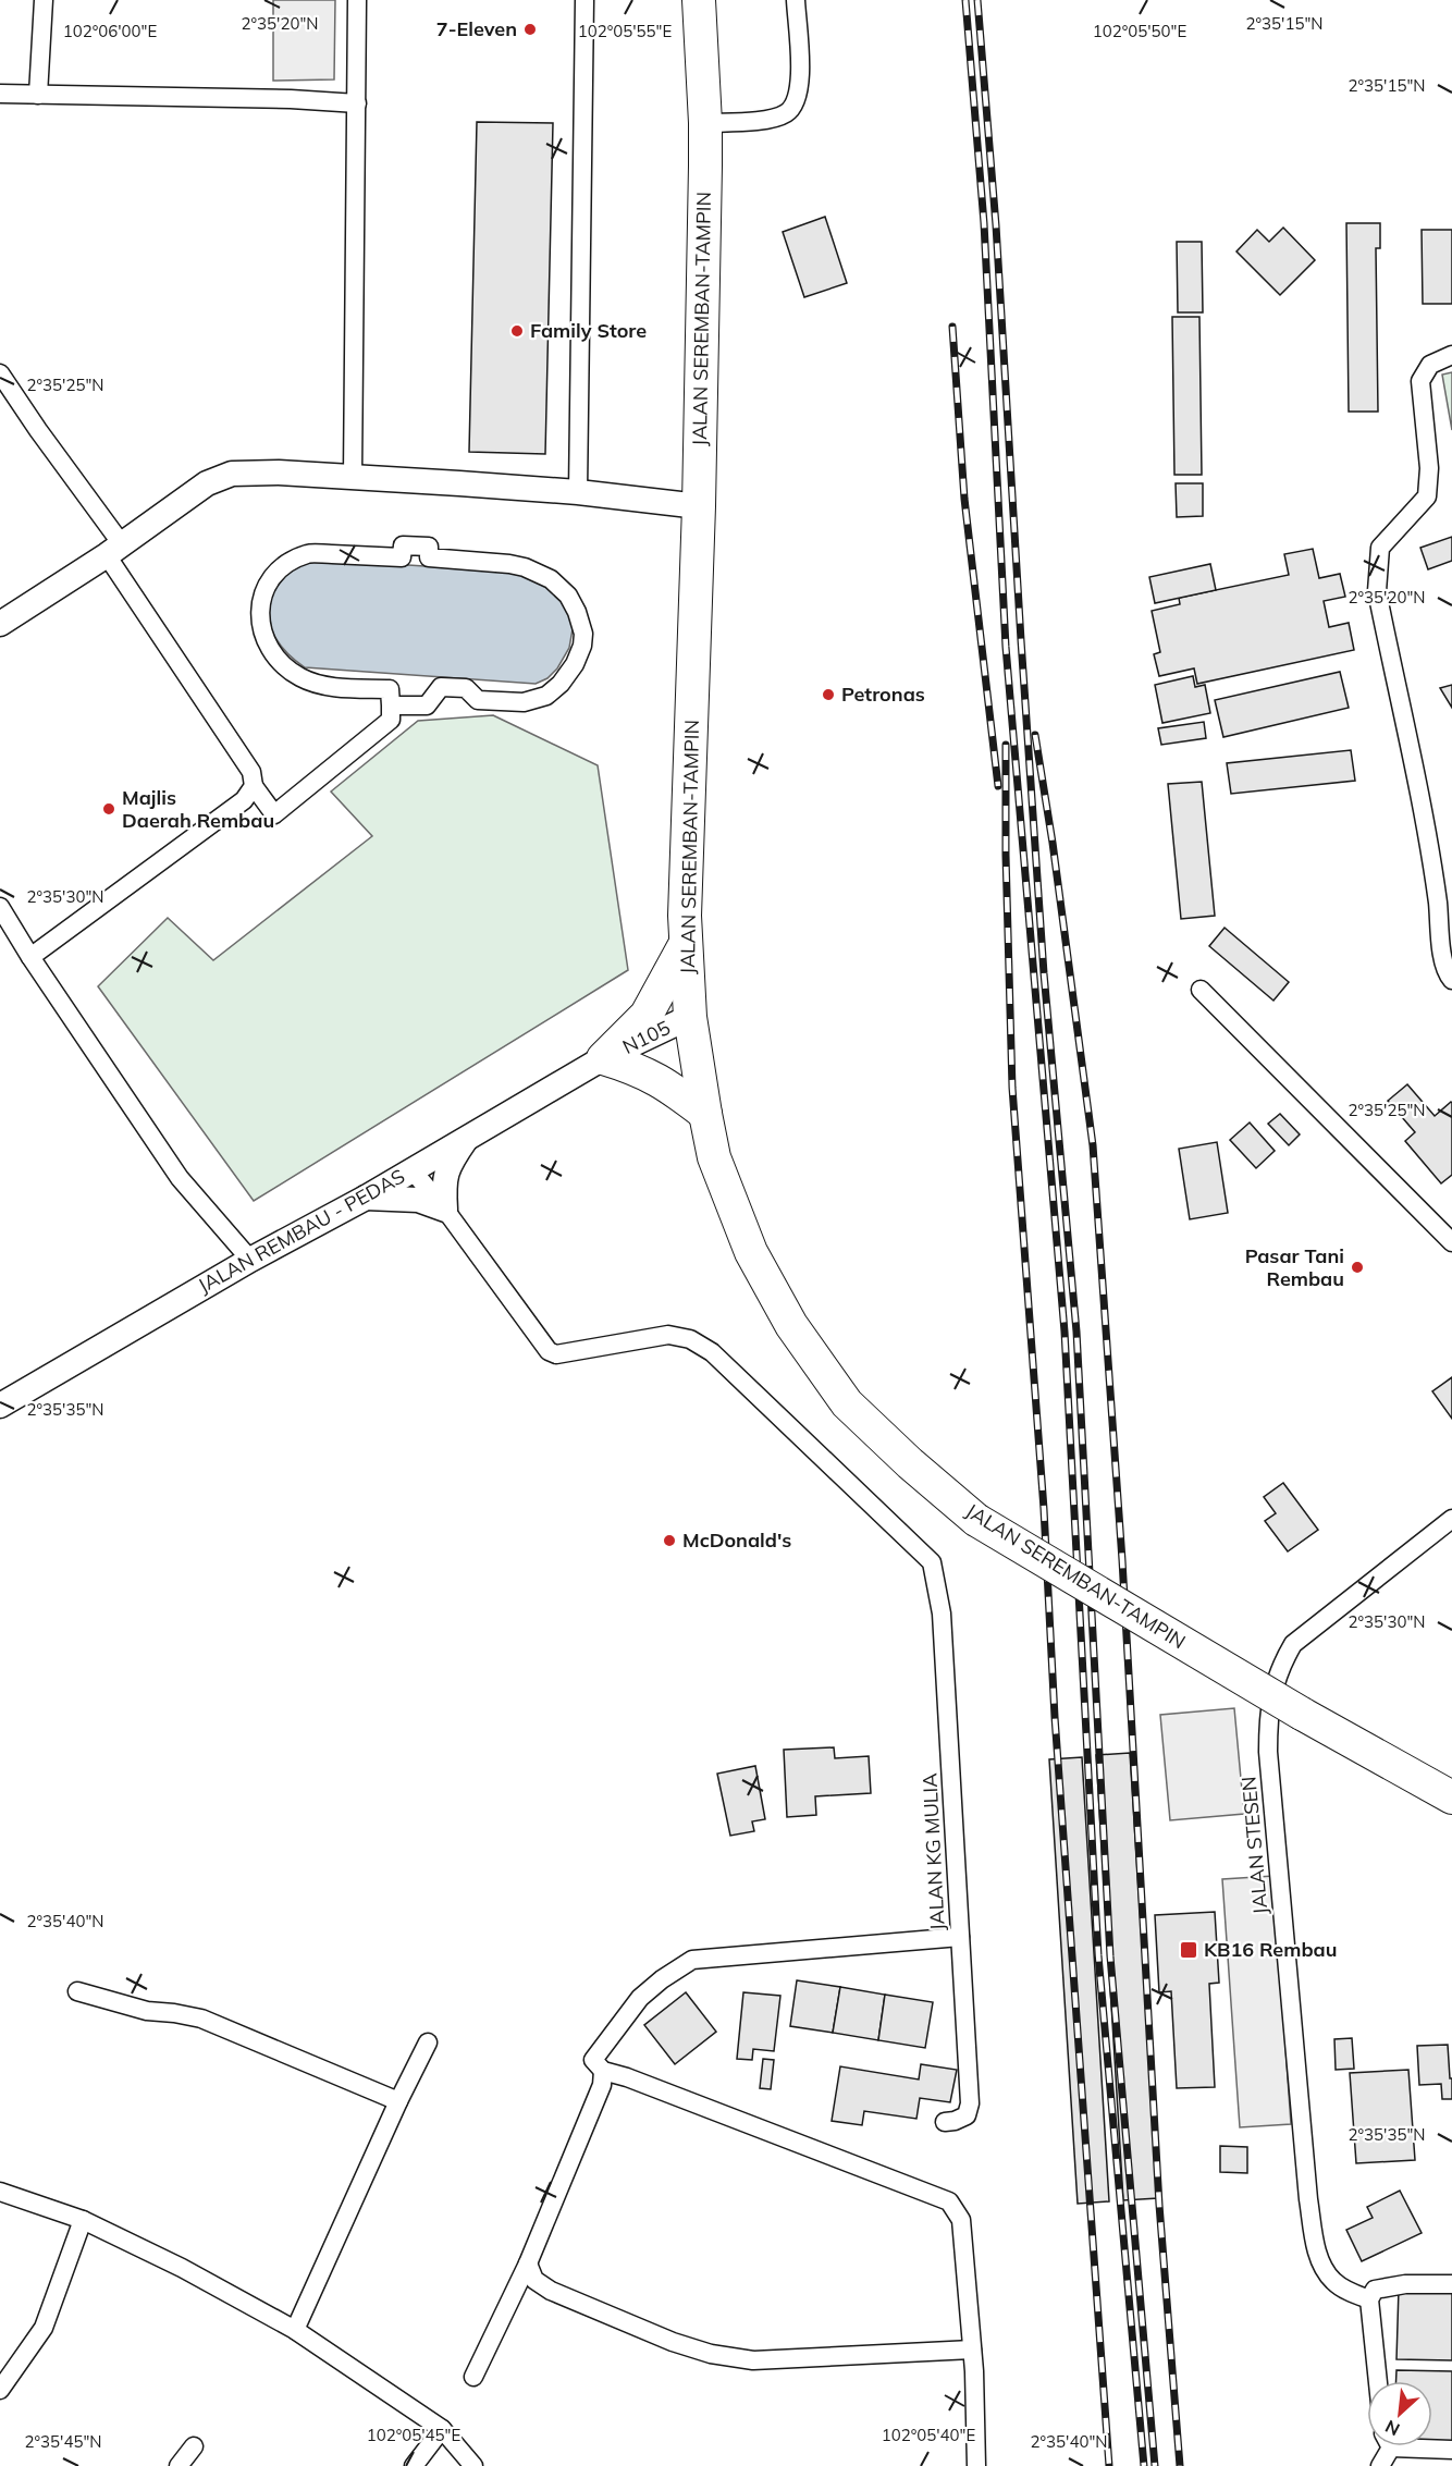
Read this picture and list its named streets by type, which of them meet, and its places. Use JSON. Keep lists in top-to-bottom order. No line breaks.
{"streets":{"highway":["JALAN SEREMBAN-TAMPIN"],"main road":["N105","JALAN REMBAU - PEDAS"],"street":["JALAN STESEN","JALAN KG MULIA"]},"crossings":[["JALAN SEREMBAN-TAMPIN","N105"],["N105","JALAN REMBAU - PEDAS"]],"places":{"other":["7-Eleven","Family Store","Petronas","Majlis Daerah Rembau","Pasar Tani Rembau","McDonald's"],"transit":["KB16 Rembau"]},"north":"bottom left","coordinates":["2°35'20\"N","2°35'15\"N","102°06'00\"E","102°05'55\"E","102°05'50\"E","2°35'25\"N","2°35'30\"N","2°35'35\"N","2°35'40\"N","102°05'45\"E","102°05'40\"E","2°35'45\"N"]}
